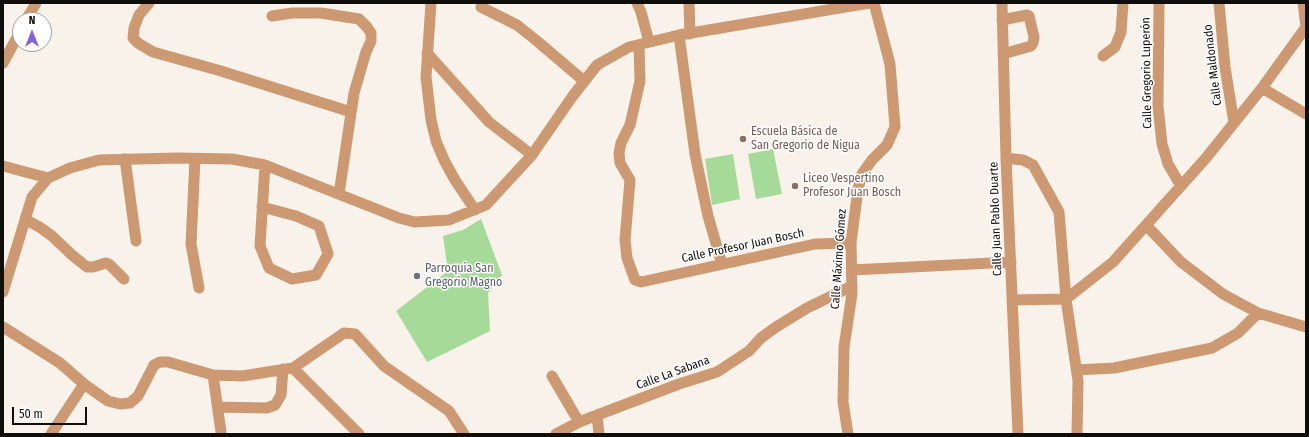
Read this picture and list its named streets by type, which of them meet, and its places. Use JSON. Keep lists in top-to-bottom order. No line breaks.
{"streets":{"street":["Calle Maldonado","Calle Gregorio Luperón","Calle Juan Pablo Duarte","Calle Profesor Juan Bosch","Calle Máximo Gómez","Calle La Sabana"]},"crossings":[["Calle Profesor Juan Bosch","Calle Máximo Gómez"],["Calle Máximo Gómez","Calle La Sabana"]],"places":["Escuela Básica de San Gregorio de Nigua","Liceo Vespertino Profesor Juan Bosch","Parroquia San Gregorio Magno"],"scale_bar":"50 m","north":"top"}
